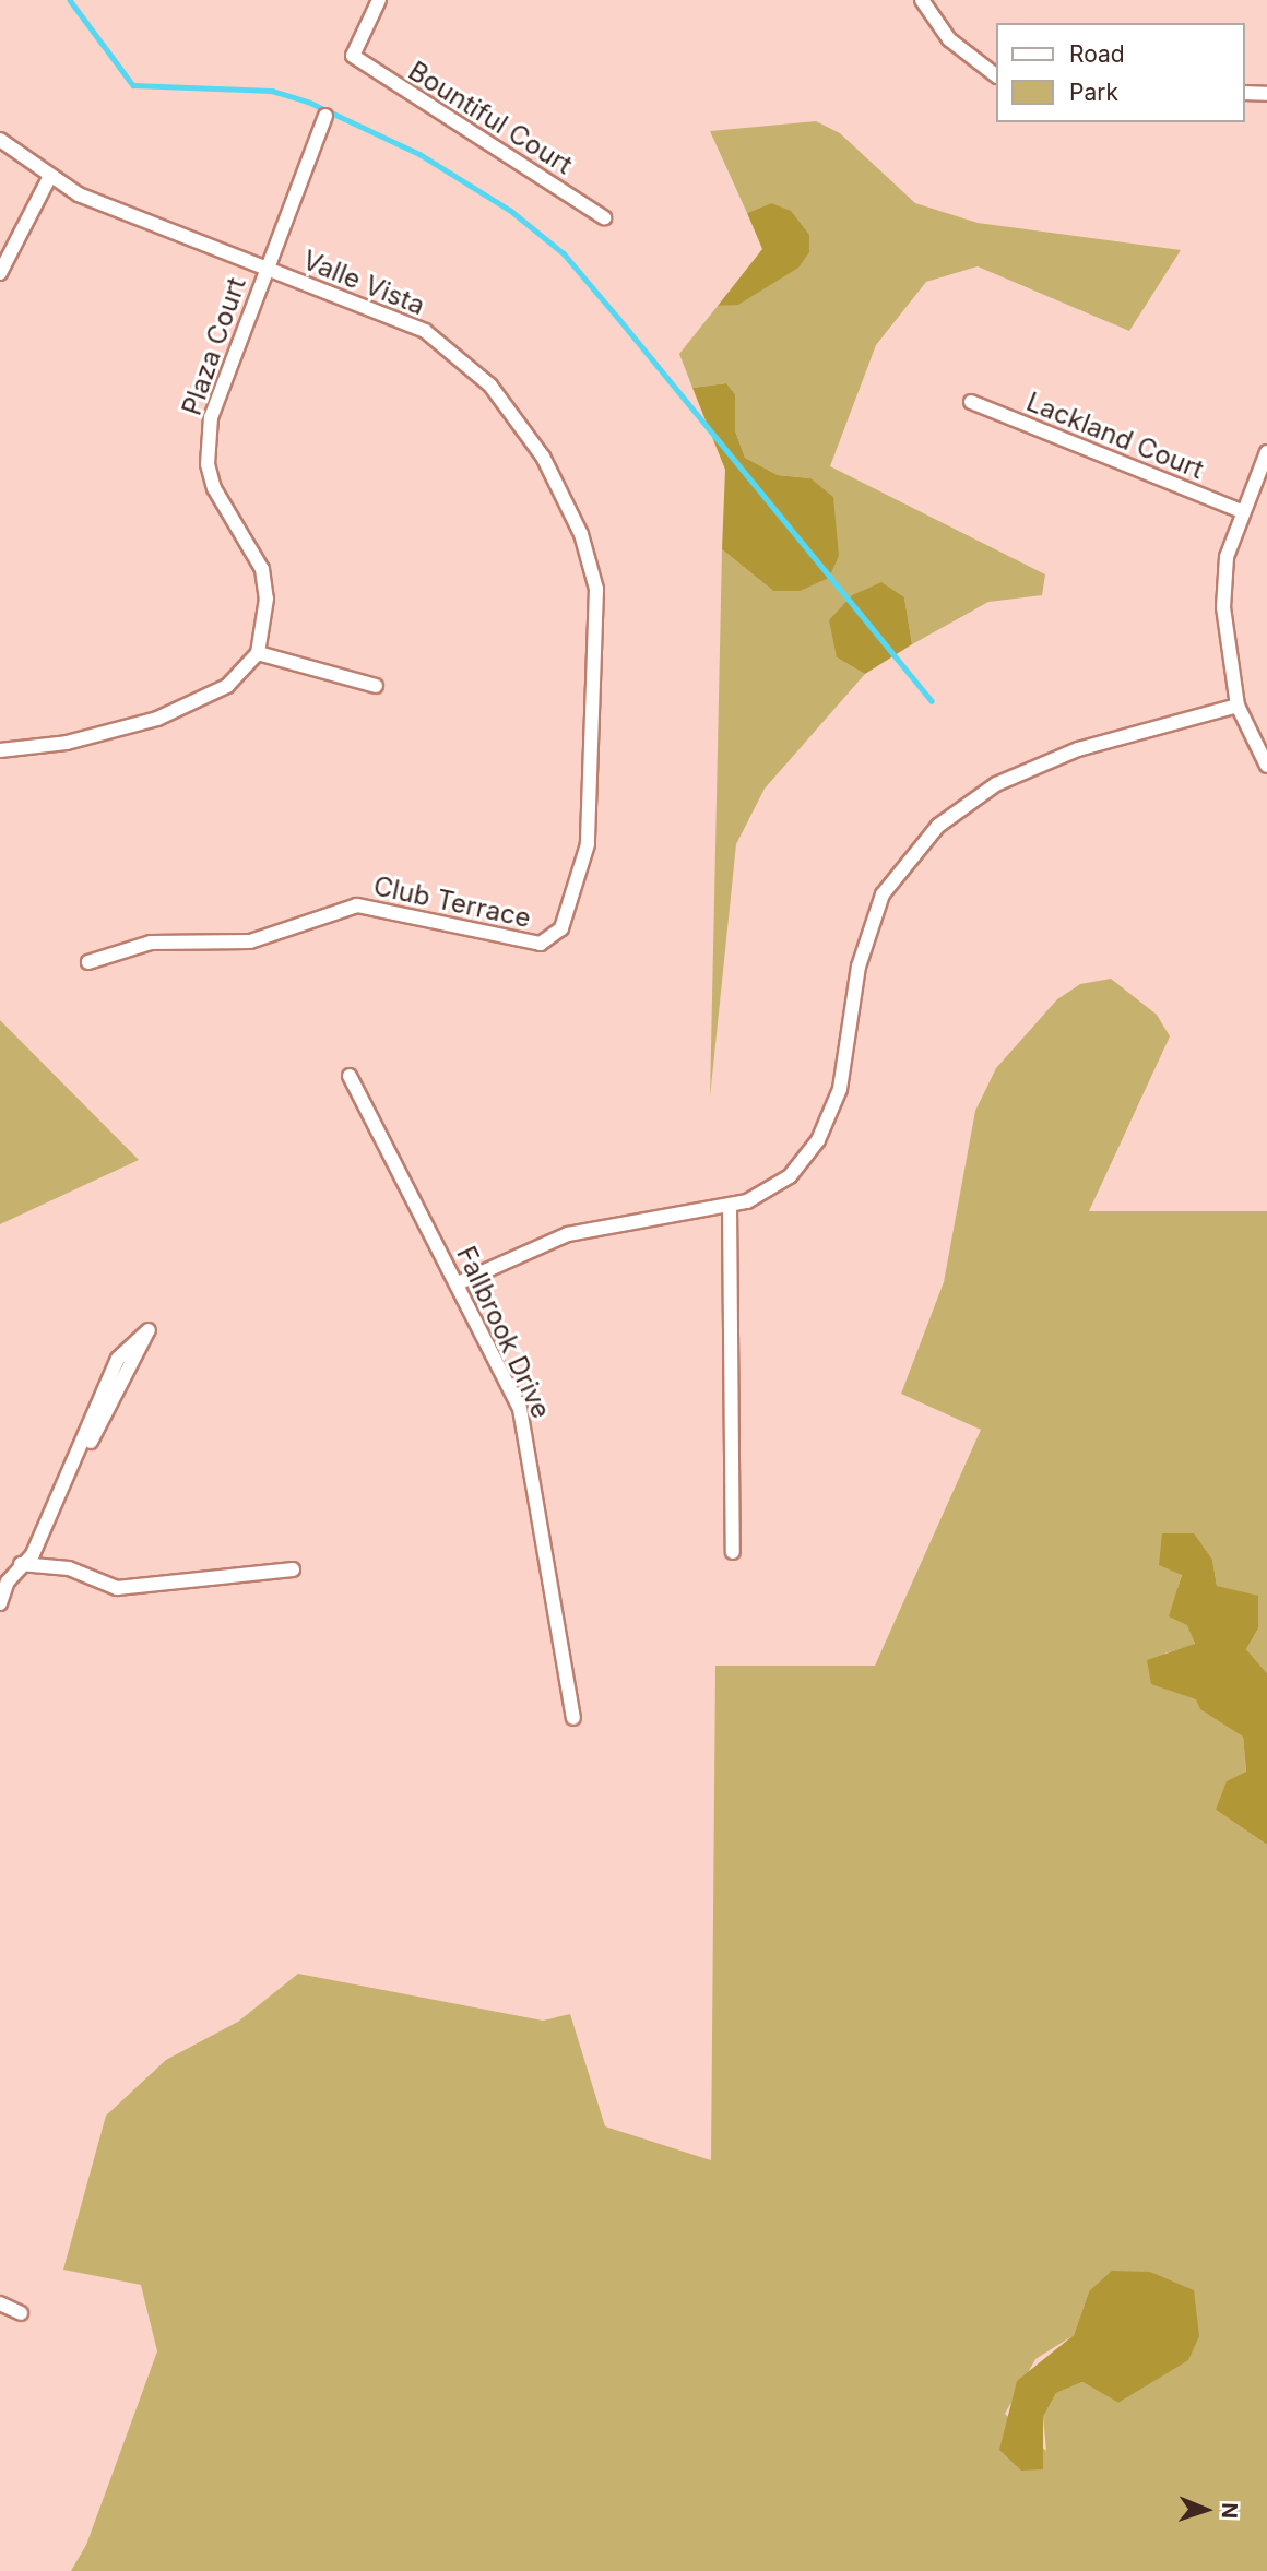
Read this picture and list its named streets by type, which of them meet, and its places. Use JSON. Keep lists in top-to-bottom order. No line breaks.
{"streets":{"street":["Bountiful Court","Valle Vista","Plaza Court","Lackland Court","Club Terrace","Fallbrook Drive"]},"crossings":[["Valle Vista","Plaza Court"],["Valle Vista","Club Terrace"]],"legend":["Road","Park"],"north":"right"}
